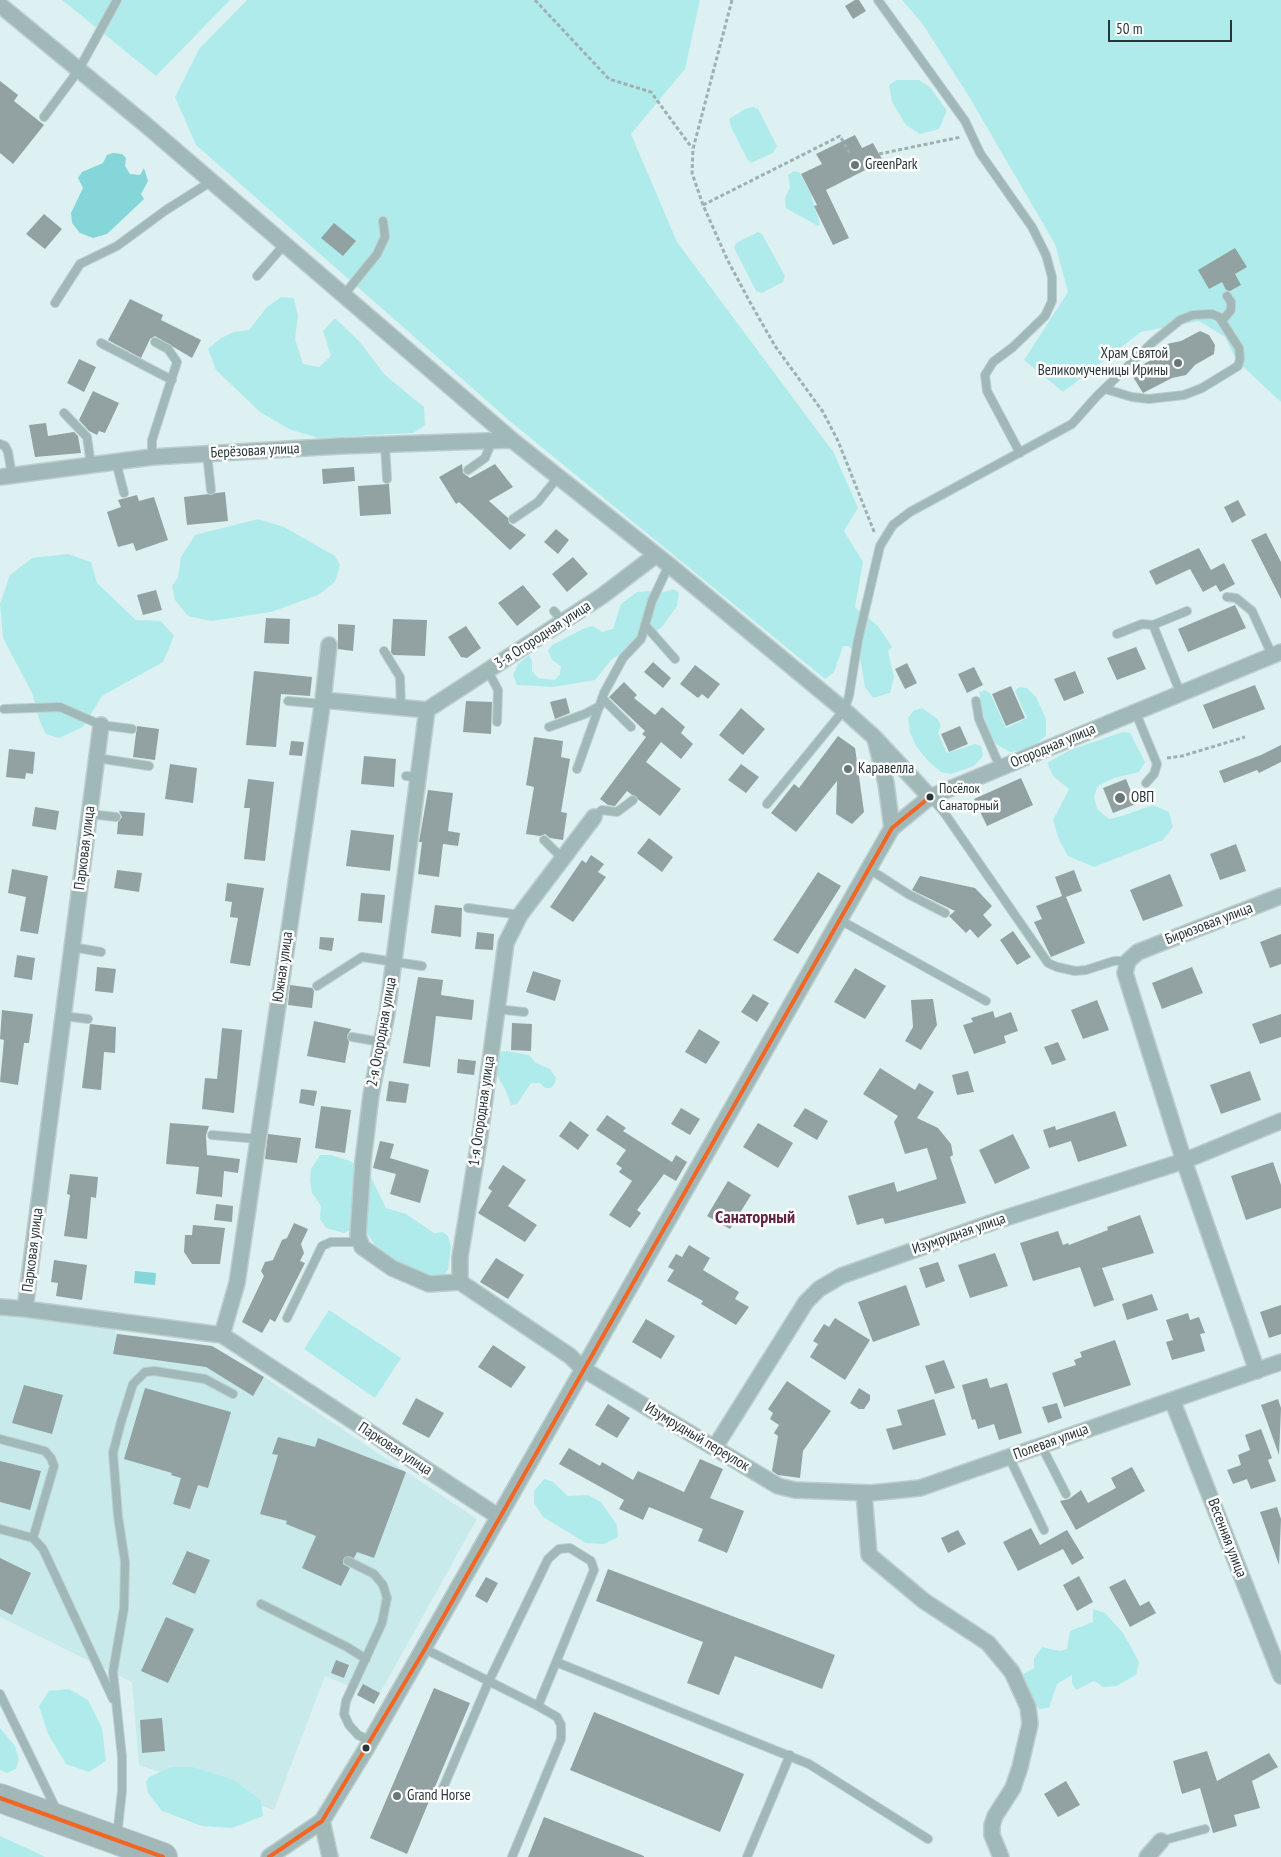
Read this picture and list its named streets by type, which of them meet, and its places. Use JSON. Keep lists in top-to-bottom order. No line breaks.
{"streets":{"street":["Берёзовая улица","3-я Огородная улица","Огородная улица","Парковая улица","Бирюзовая улица","Южная улица","2-я Огородная улица","1-я Огородная улица","Изумрудная улица","Изумрудный переулок","Полевая улица","Весенняя улица"]},"crossings":[["3-я Огородная улица","2-я Огородная улица"],["Огородная улица","Парковая улица"],["Огородная улица","Изумрудный переулок"],["Парковая улица","Южная улица"],["Изумрудная улица","Изумрудный переулок"],["Изумрудный переулок","Полевая улица"],["Полевая улица","Весенняя улица"]],"districts":["Санаторный"],"places":["GreenPark","Храм Святой Великомученицы Ирины","Каравелла","Посёлок Санаторный","ОВП","Grand Horse"],"scale_bar":"50 m"}
